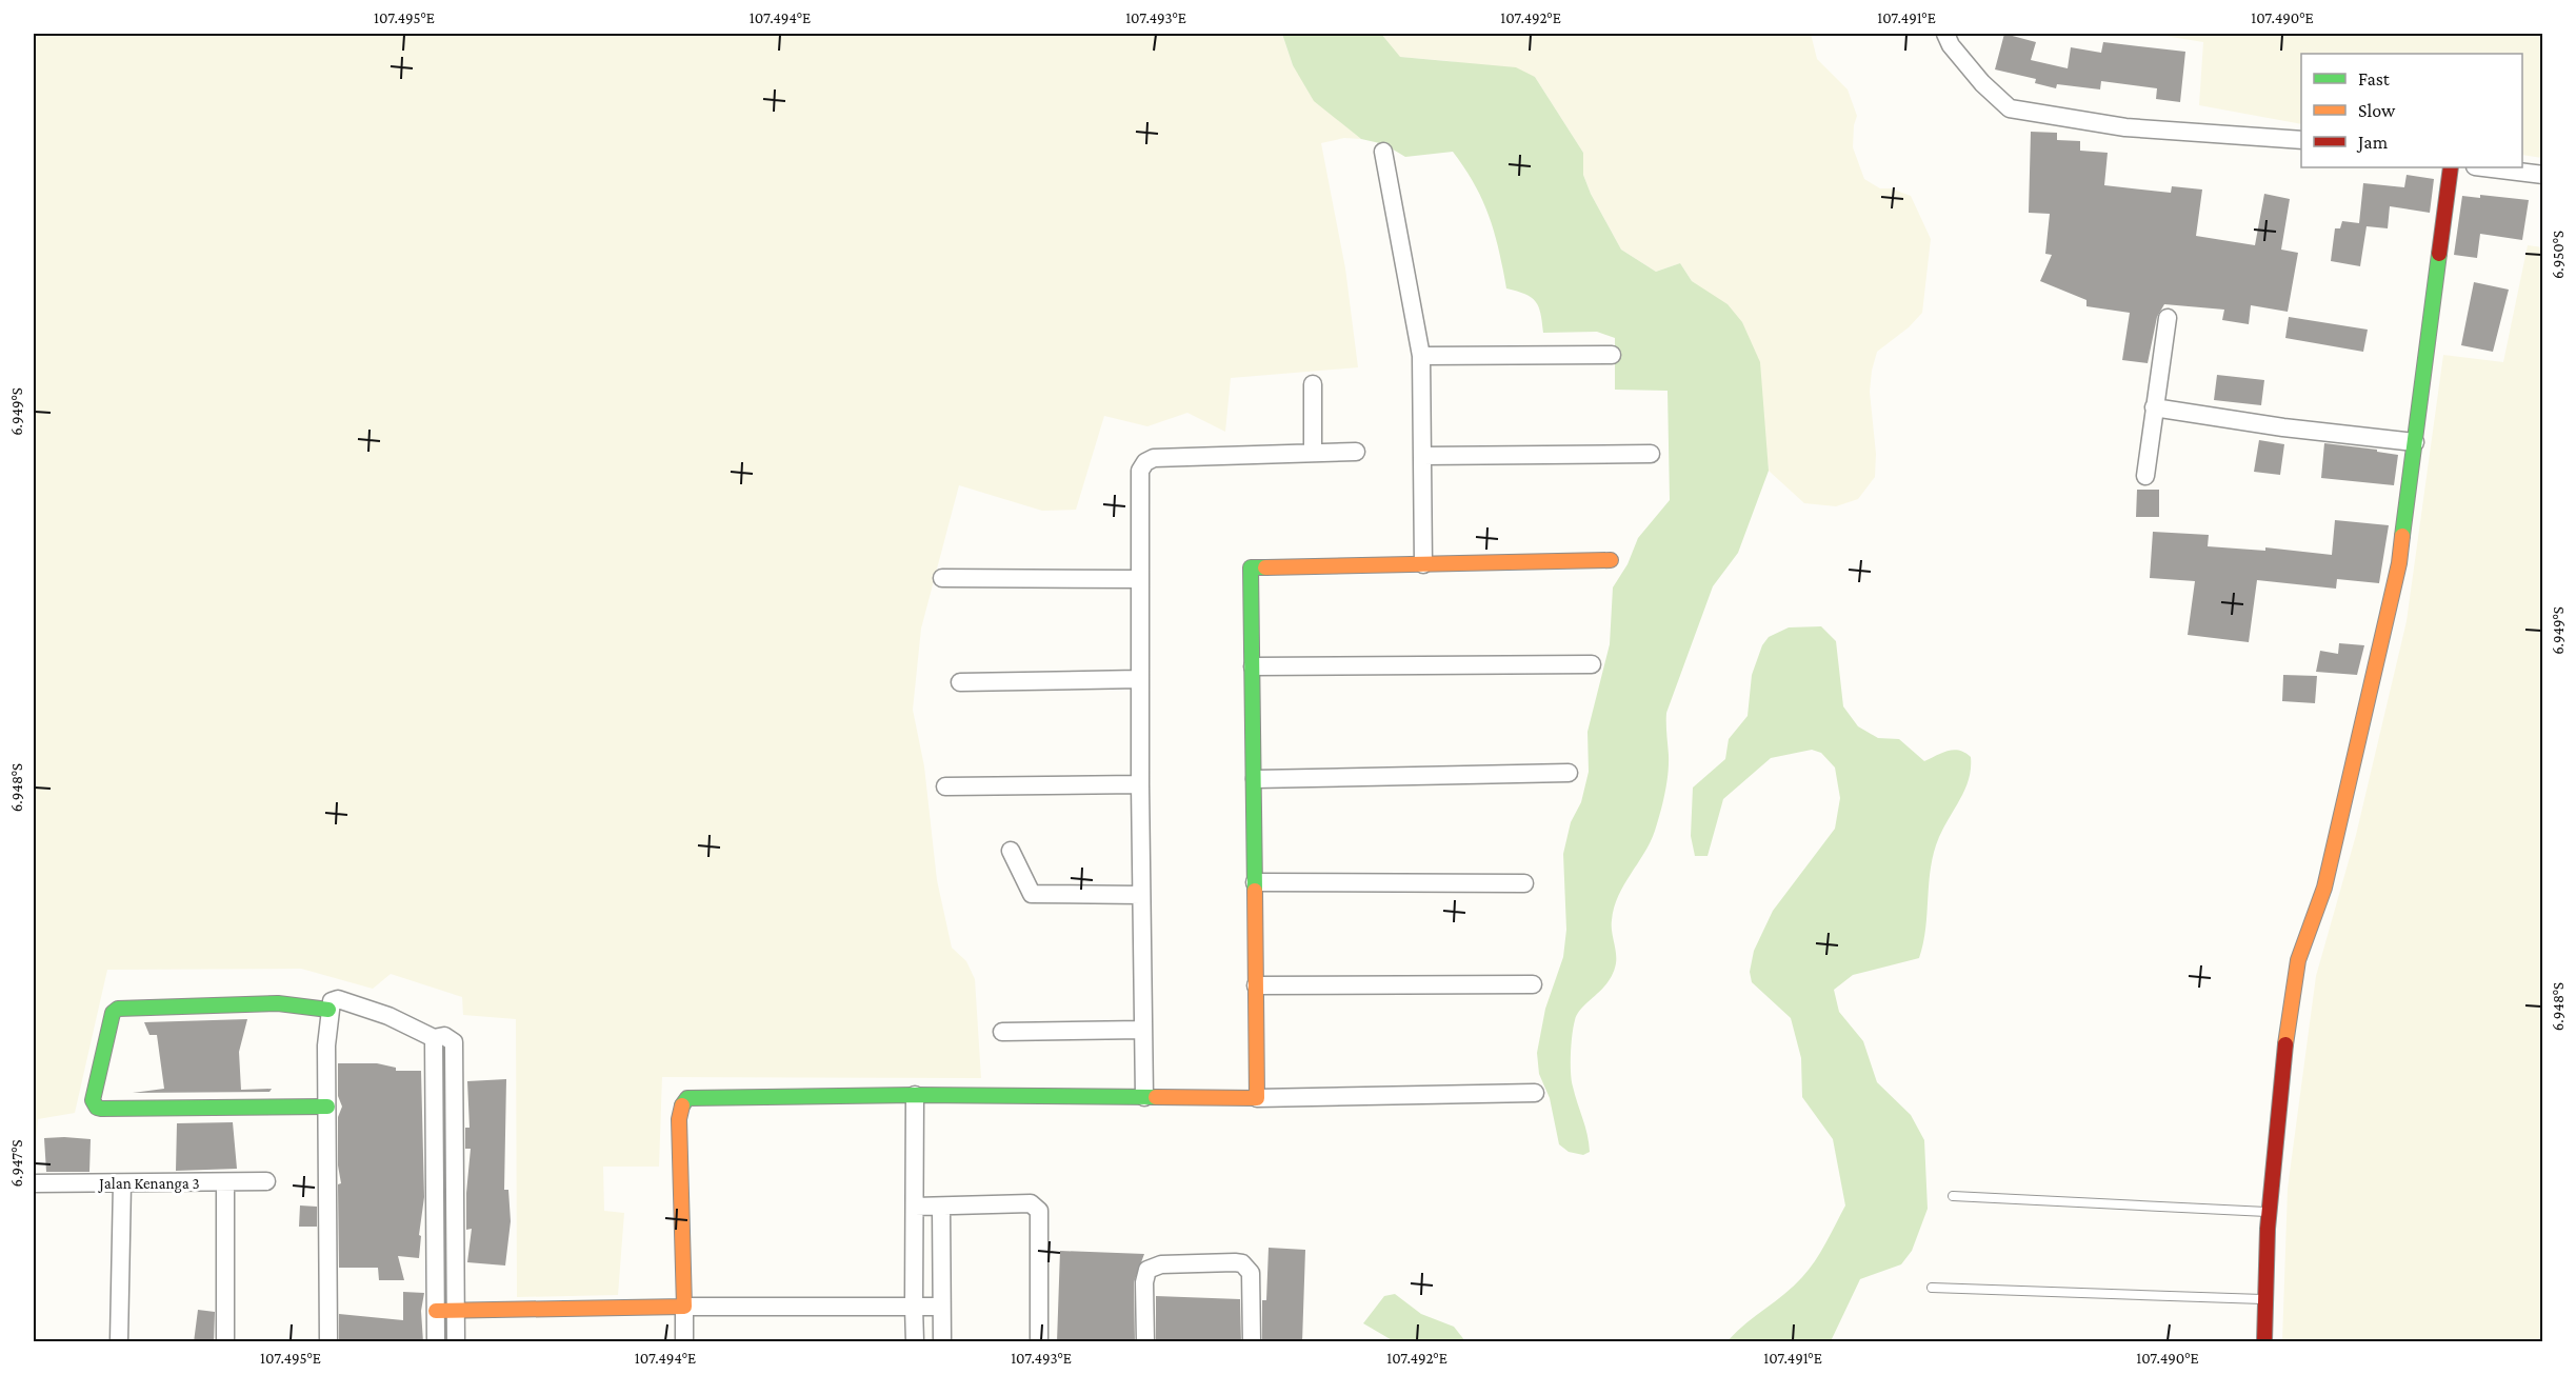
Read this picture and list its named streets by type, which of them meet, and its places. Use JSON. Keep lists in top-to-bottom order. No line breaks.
{"streets":{"street":["Jalan Kenanga 3"]},"legend":["Fast","Slow","Jam"],"coordinates":["107.495°E","107.494°E","107.493°E","107.492°E","107.491°E","107.490°E","6.950°S","6.949°S","6.948°S","6.947°S"]}
